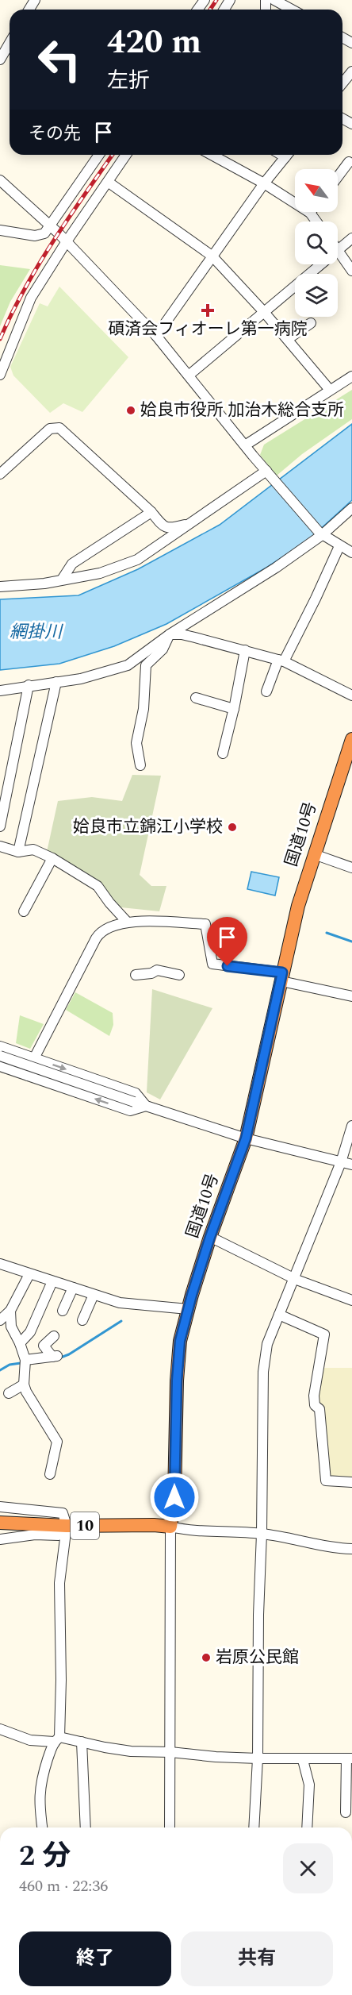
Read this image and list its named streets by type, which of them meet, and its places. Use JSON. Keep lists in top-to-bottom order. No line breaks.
{"streets":{"highway":["国道10号","10"]},"crossings":[["国道10号","10"]],"water":["網掛川"],"places":{"health":["碩済会フィオーレ第一病院"],"other":["姶良市役所 加治木総合支所","姶良市立錦江小学校","岩原公民館"]},"north":"top left","page":{"turn":["420 m","左折"],"then":"その先","heading":["2 分","460 m · 22:36"],"buttons":["終了","共有"]}}
